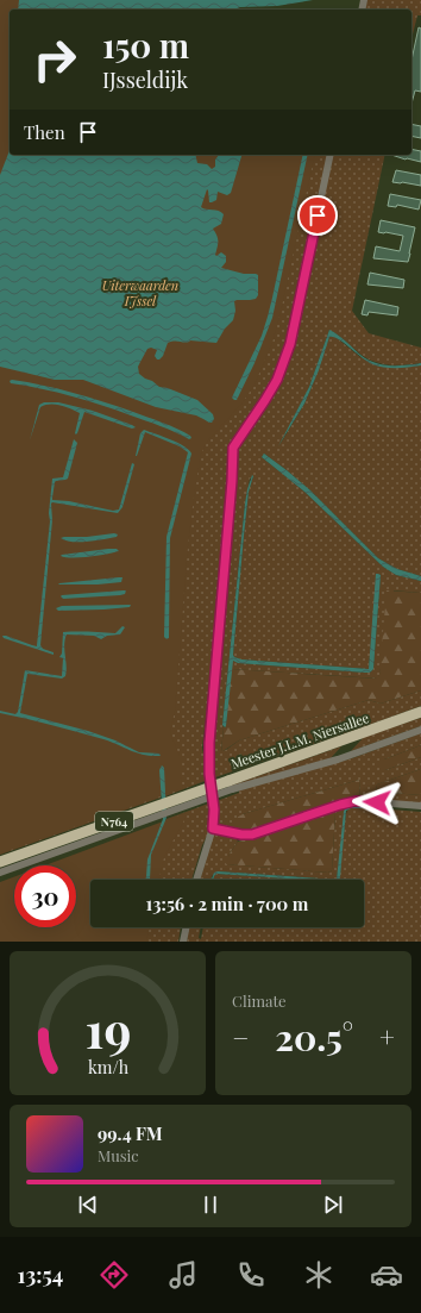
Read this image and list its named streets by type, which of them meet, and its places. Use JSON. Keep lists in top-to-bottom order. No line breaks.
{"streets":{"main road":["Meester J.L.M. Niersallee","N764"]},"parks":["Uiterwaarden IJssel"],"page":{"turn":["150 m","IJsseldijk"],"then":"Then","limit":"30","trip":"13:56 · 2 min · 700 m","tile":"Climate","heat":["−","20.5°","+"],"song":["99.4 FM","Music"],"tabs":"13:54","gauge":["19","km/h"]}}
